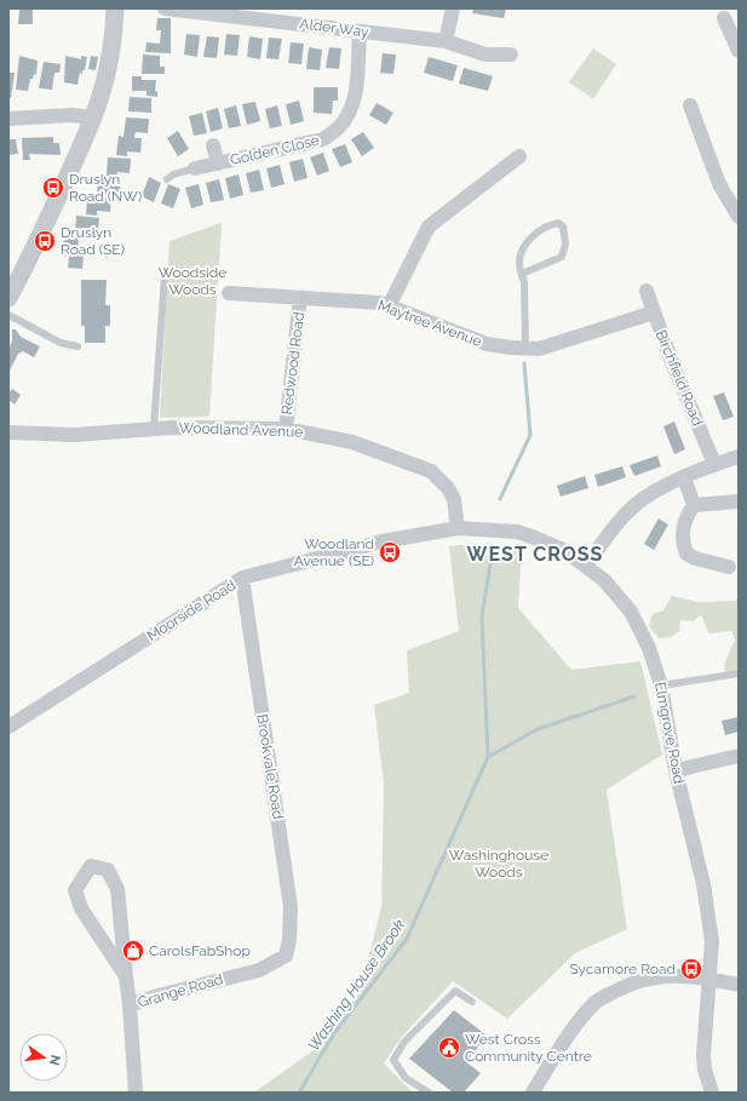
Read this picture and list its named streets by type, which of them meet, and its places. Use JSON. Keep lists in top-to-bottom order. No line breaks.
{"streets":{"street":["Alder Way","Golden Close","Maytree Avenue","Redwood Road","Birchfield Road","Woodland Avenue","Moorside Road","Elmgrove Road","Brookvale Road","Grange Road"]},"crossings":[["Alder Way","Golden Close"],["Maytree Avenue","Redwood Road"],["Maytree Avenue","Birchfield Road"],["Redwood Road","Woodland Avenue"],["Woodland Avenue","Moorside Road"],["Moorside Road","Elmgrove Road"],["Moorside Road","Brookvale Road"],["Brookvale Road","Grange Road"]],"districts":["WEST CROSS"],"water":["Washing House Brook"],"parks":["Woodside Woods","Washinghouse Woods"],"places":{"bus stop":["Druslyn Road (NW)","Druslyn Road (SE)","Woodland Avenue (SE)","Sycamore Road"],"shop":["CarolsFabShop"],"public building":["West Cross Community Centre"]},"north":"right"}
